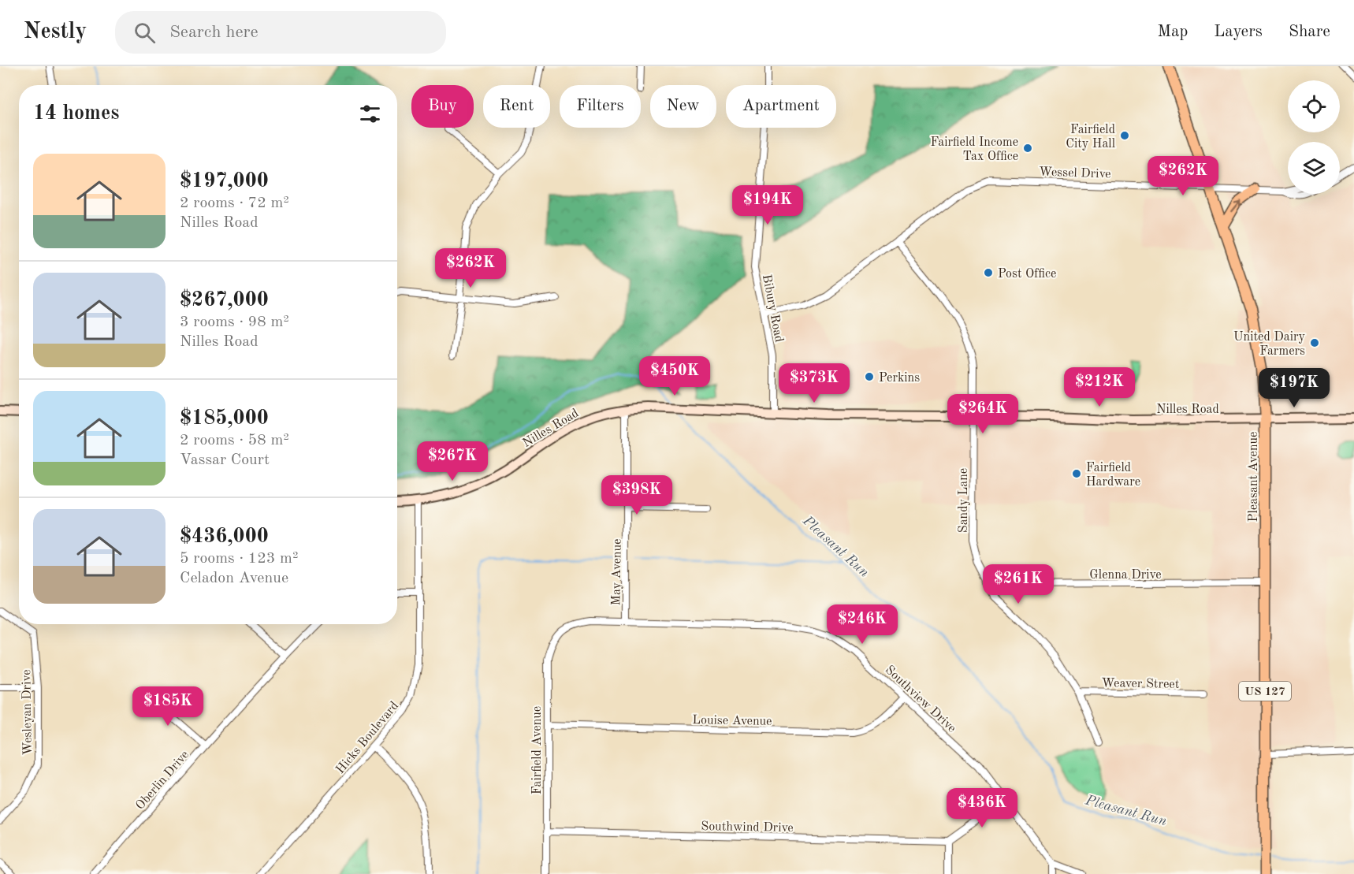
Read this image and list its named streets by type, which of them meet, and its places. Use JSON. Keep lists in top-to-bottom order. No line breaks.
{"streets":{"main road":["Pleasant Avenue","US 127"],"street":["Wessel Drive","Bibury Road","Nilles Road","Sandy Lane","May Avenue","Glenna Drive","Weaver Street","Southview Drive","Wesleyan Drive","Louise Avenue","Hicks Boulevard","Fairfield Avenue","Oberlin Drive","Southwind Drive"]},"crossings":[["Wessel Drive","Bibury Road"],["Wessel Drive","Pleasant Avenue"],["Wessel Drive","Sandy Lane"],["Bibury Road","Nilles Road"],["Nilles Road","Pleasant Avenue"],["Nilles Road","Sandy Lane"],["Nilles Road","May Avenue"],["Nilles Road","Hicks Boulevard"],["Pleasant Avenue","Glenna Drive"],["Sandy Lane","Glenna Drive"],["Sandy Lane","Weaver Street"],["May Avenue","Southview Drive"],["Southview Drive","Louise Avenue"],["Southview Drive","Fairfield Avenue"],["Louise Avenue","Fairfield Avenue"],["Fairfield Avenue","Southwind Drive"]],"water":["Pleasant Run"],"places":["Fairfield City Hall","Fairfield Income Tax Office","Post Office","United Dairy Farmers","Perkins","Fairfield Hardware"],"page":{"header":"Nestly","search":"Search here","nav":["Map","Layers","Share"],"chip":["Buy","Rent","Filters","New","Apartment"],"heading":"14 homes","list":[{"name":"$197,000","note":"2 rooms · 72 m² · Nilles Road"},{"name":"$267,000","note":"3 rooms · 98 m² · Nilles Road"},{"name":"$185,000","note":"2 rooms · 58 m² · Vassar Court"},{"name":"$436,000","note":"5 rooms · 123 m² · Celadon Avenue"}],"price":["$262K","$194K","$262K","$450K","$373K","$212K","$197K","$264K","$267K","$398K","$261K","$246K","$185K","$436K"]}}
